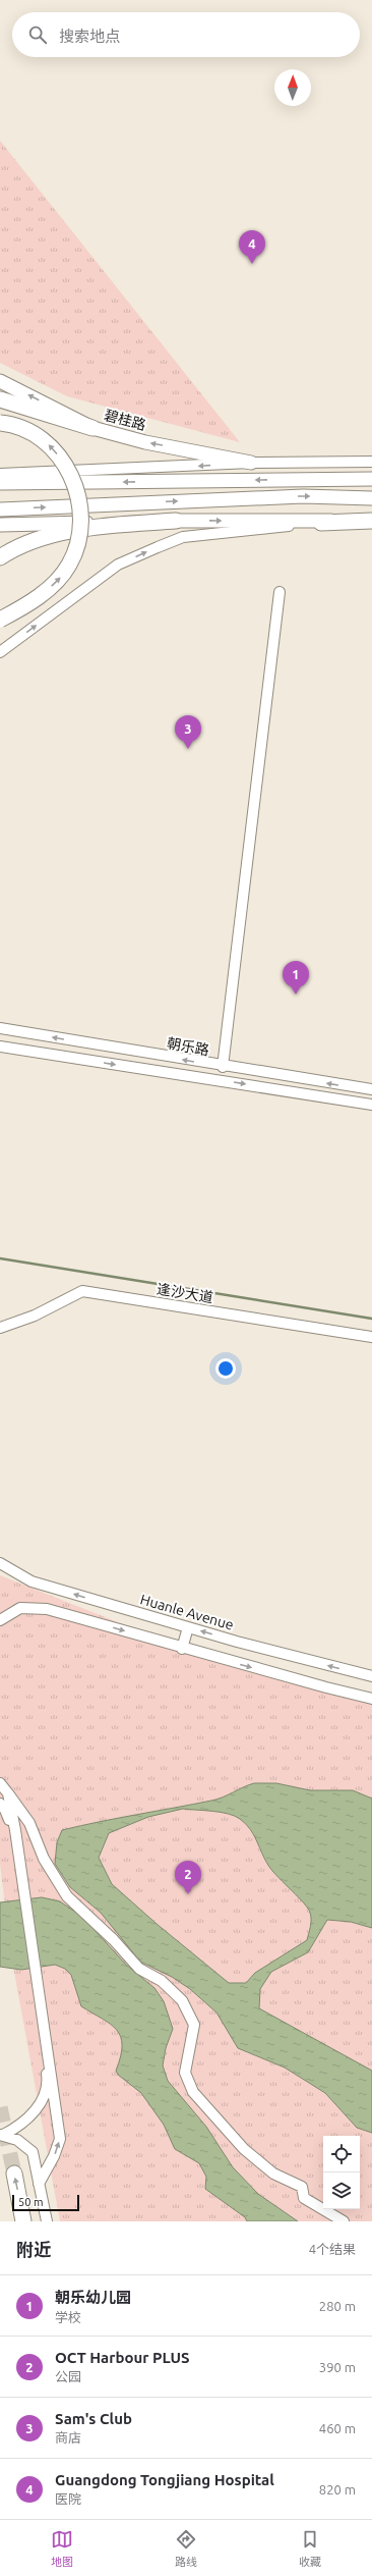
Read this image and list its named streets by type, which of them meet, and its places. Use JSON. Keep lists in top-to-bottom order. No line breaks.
{"streets":{"main road":["碧桂路"],"street":["朝乐路","逢沙大道","Huanle Avenue"]},"scale_bar":"50 m","north":"top","page":{"search":"搜索地点","pins":["4","3","1","2"],"scale":"50 m","heading":["附近","4个结果"],"list":[{"mark":"1","name":"朝乐幼儿园","note":"学校","value":"280 m"},{"mark":"2","name":"OCT Harbour PLUS","note":"公园","value":"390 m"},{"mark":"3","name":"Sam's Club","note":"商店","value":"460 m"},{"mark":"4","name":"Guangdong Tongjiang Hospital","note":"医院","value":"820 m"}],"nav":["地图","路线","收藏"]}}
